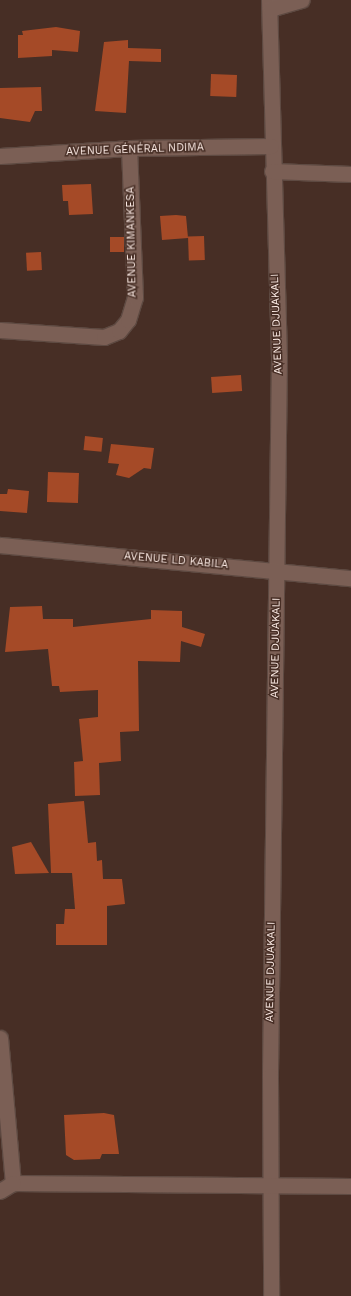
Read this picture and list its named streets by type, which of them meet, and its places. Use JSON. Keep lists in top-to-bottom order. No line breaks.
{"streets":{"street":["AVENUE GÉNÉRAL NDIMA","AVENUE KIMANKESA","AVENUE DJUAKALI","AVENUE LD KABILA"]},"crossings":[["AVENUE GÉNÉRAL NDIMA","AVENUE KIMANKESA"],["AVENUE GÉNÉRAL NDIMA","AVENUE DJUAKALI"],["AVENUE DJUAKALI","AVENUE LD KABILA"]]}
